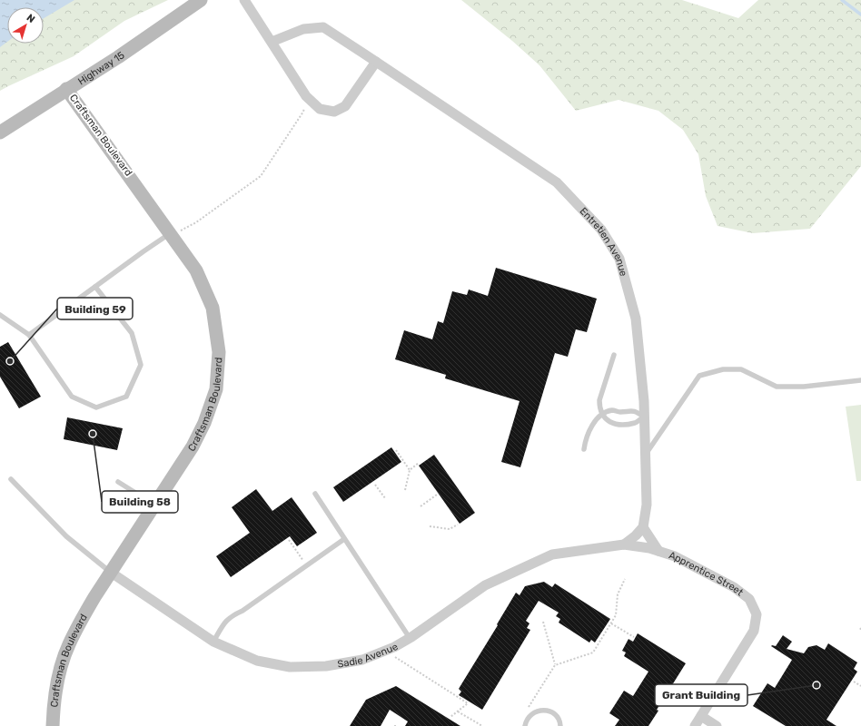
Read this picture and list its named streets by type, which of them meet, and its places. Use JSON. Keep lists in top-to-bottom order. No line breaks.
{"streets":{"street":["Highway 15","Craftsman Boulevard","Entretien Avenue","Apprentice Street","Sadie Avenue"]},"crossings":[["Highway 15","Craftsman Boulevard"],["Craftsman Boulevard","Sadie Avenue"],["Apprentice Street","Sadie Avenue"]],"places":["Building 59","Building 58","Grant Building"],"north":"top right"}
